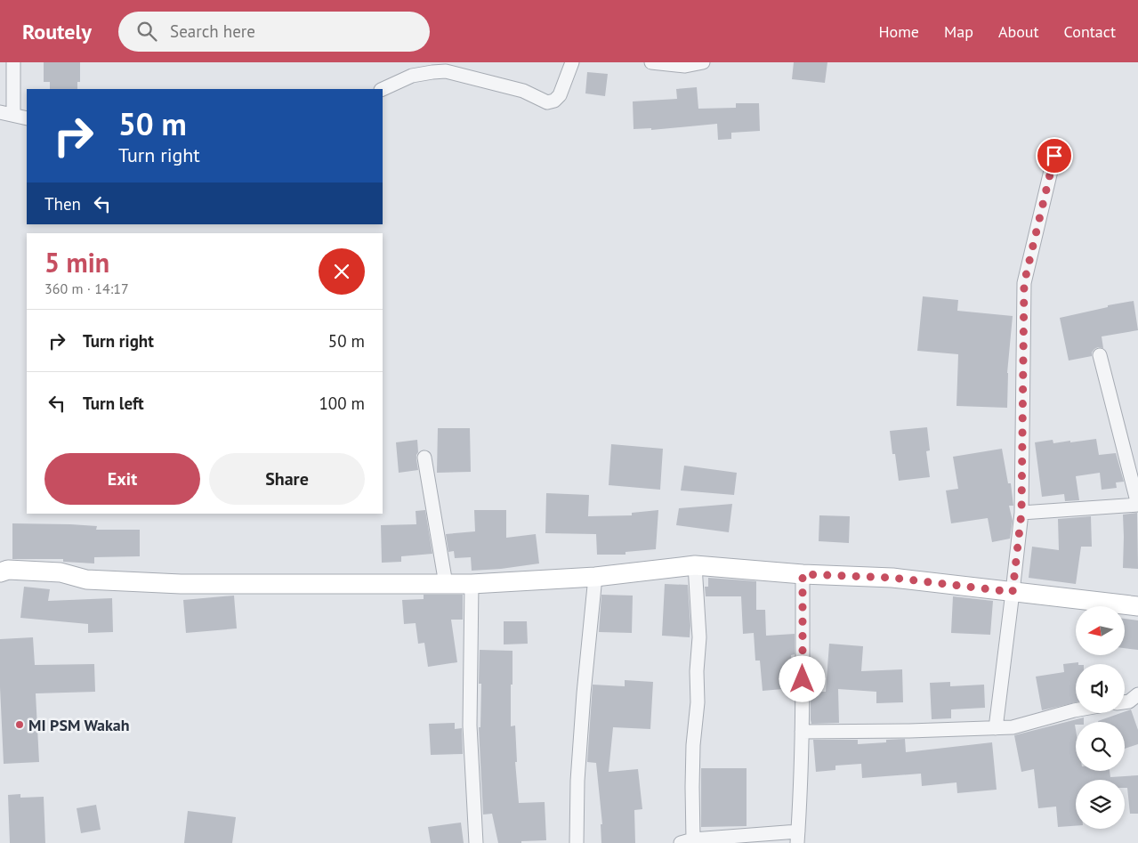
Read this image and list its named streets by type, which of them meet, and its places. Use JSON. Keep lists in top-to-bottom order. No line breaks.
{"places":["MI PSM Wakah"],"north":"left","page":{"header":"Routely","search":"Search here","nav":["Home","Map","About","Contact"],"turn":["50 m","Turn right"],"then":"Then","heading":["5 min","360 m · 14:17"],"list":[{"name":"Turn right","value":"50 m"},{"name":"Turn left","value":"100 m"}],"buttons":["Exit","Share"]}}
